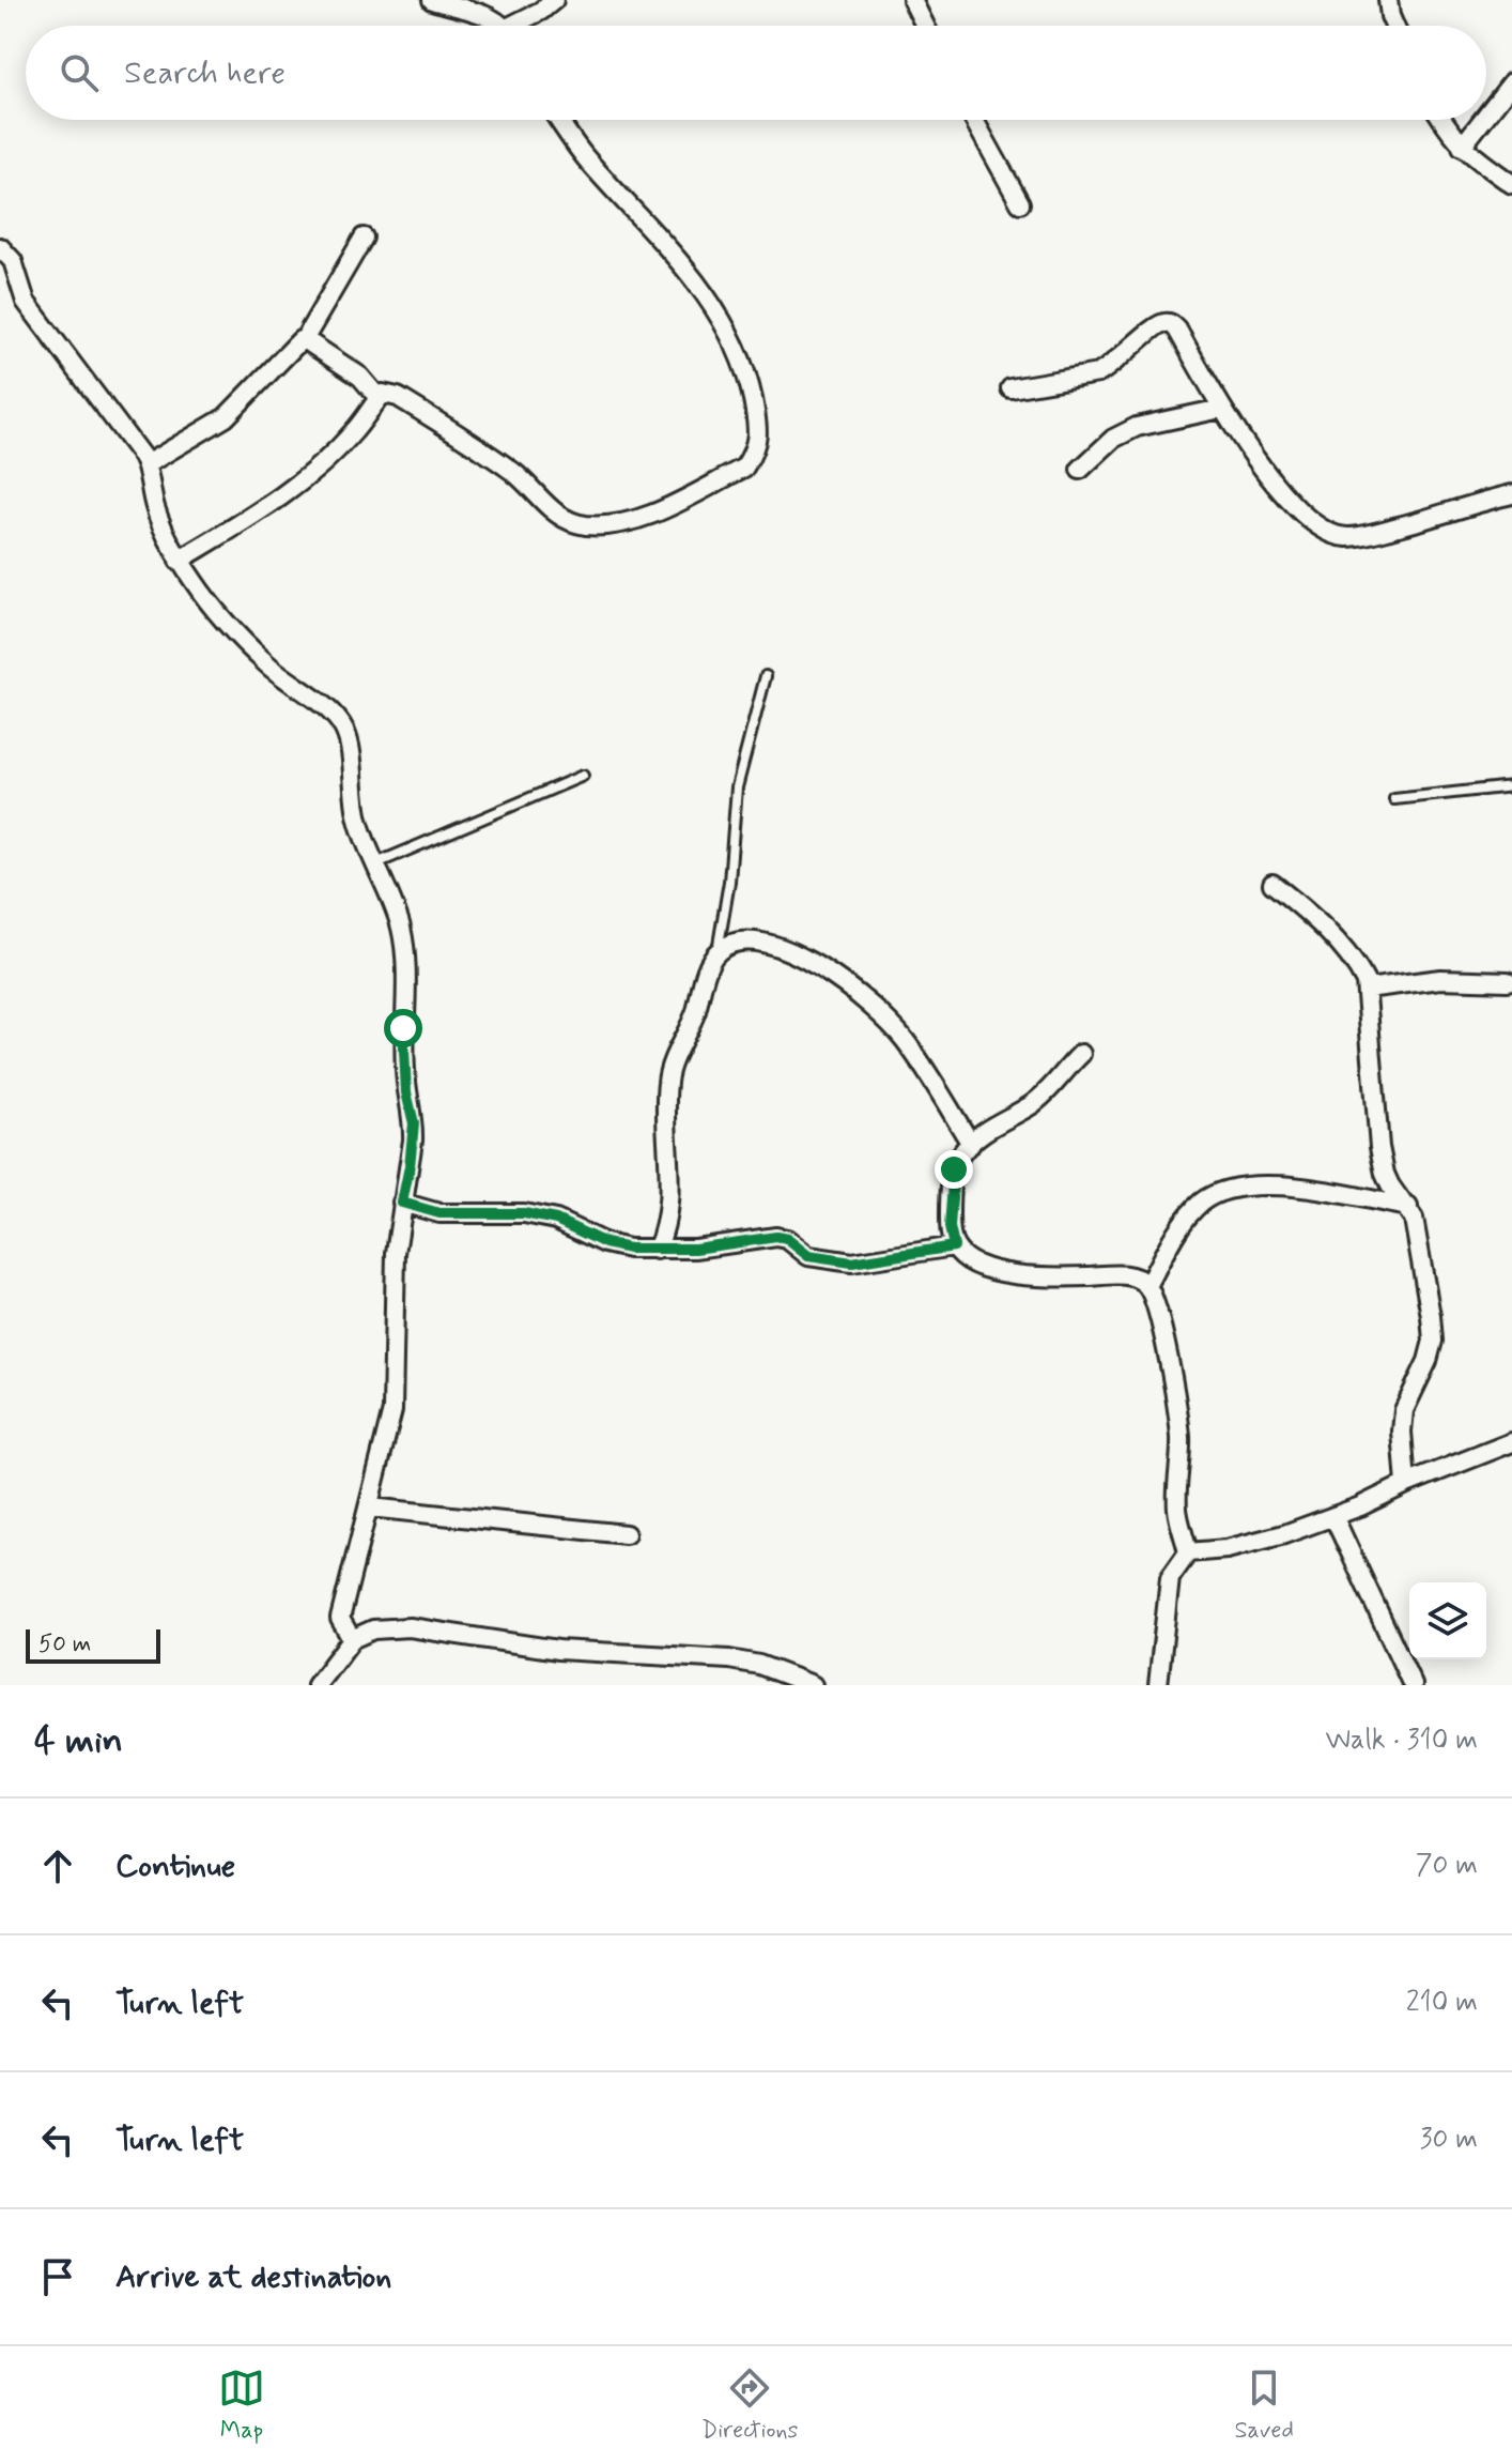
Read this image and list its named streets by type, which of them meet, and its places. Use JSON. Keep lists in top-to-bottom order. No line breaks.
{"scale_bar":"50 m","page":{"search":"Search here","scale":"50 m","heading":["4 min","Walk · 310 m"],"list":[["Continue","70 m"],["Turn left","210 m"],["Turn left","30 m"],"Arrive at destination"],"nav":["Map","Directions","Saved"]}}
